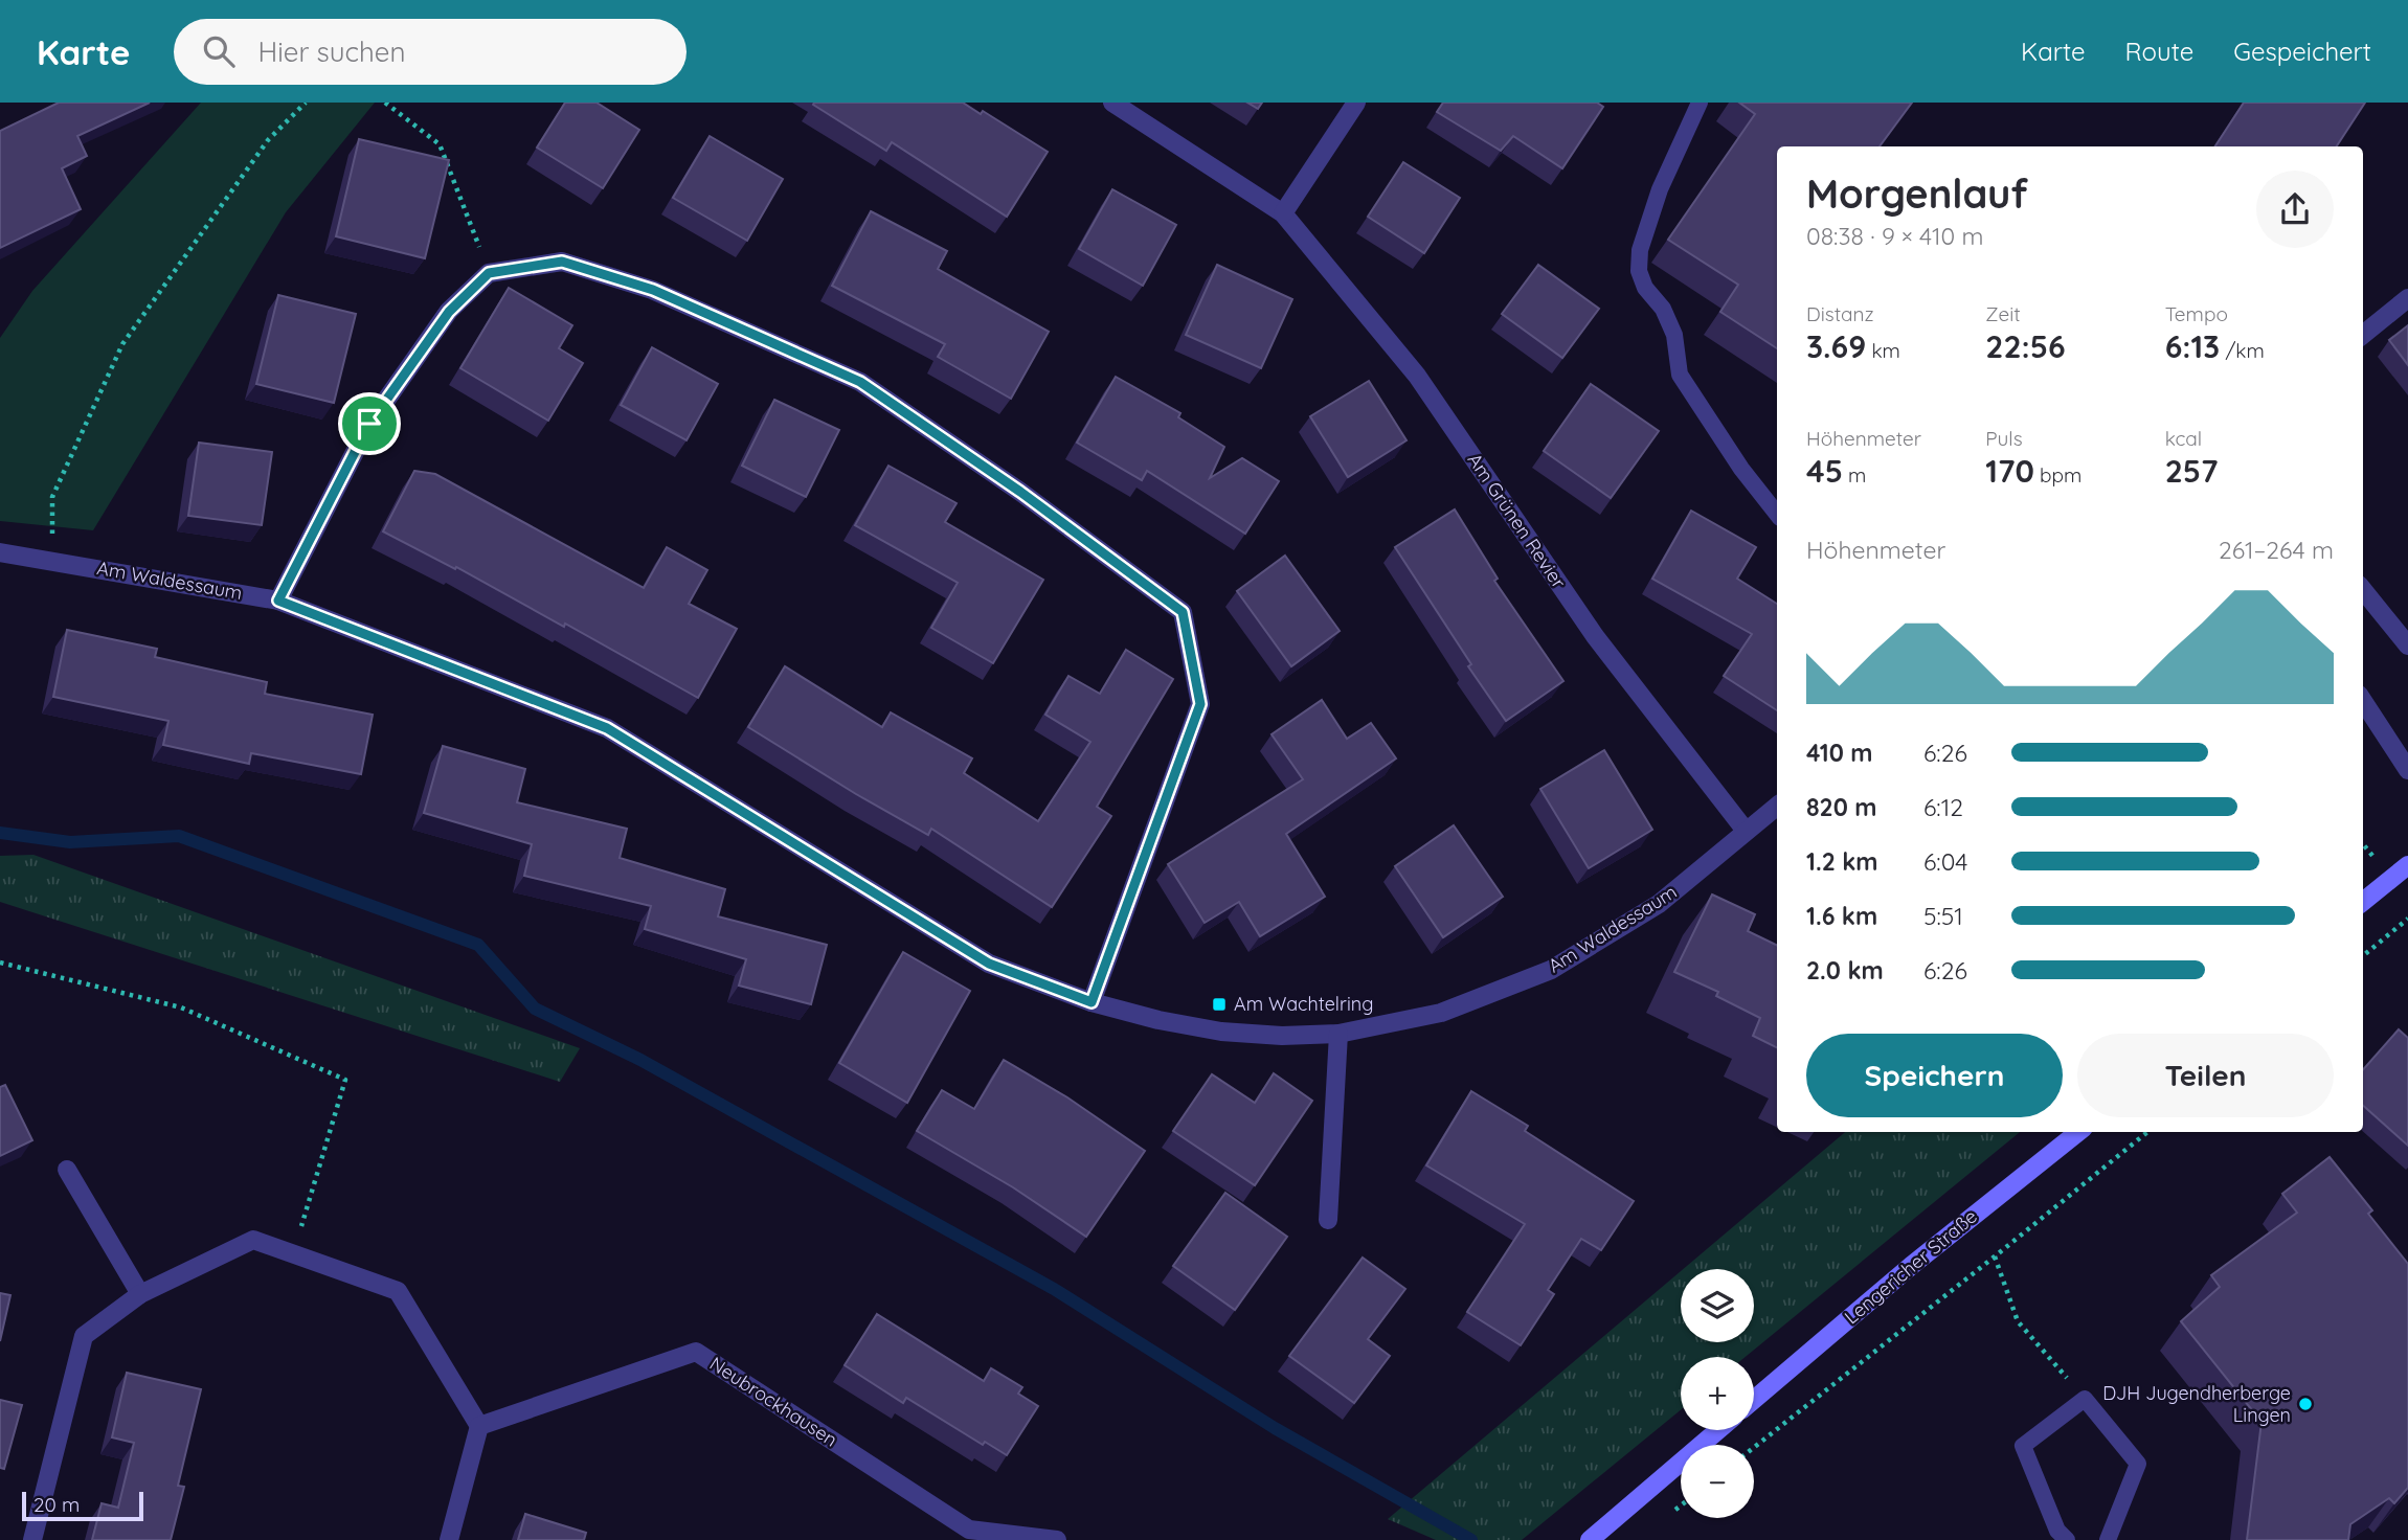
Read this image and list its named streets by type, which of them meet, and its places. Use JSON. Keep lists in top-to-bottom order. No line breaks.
{"streets":{"main road":["Lengericher Straße"],"street":["Am Grünen Revier","Am Waldessaum","Neubrockhausen"]},"crossings":[["Am Grünen Revier","Am Waldessaum"]],"places":{"transit":["Am Wachtelring"],"other":["DJH Jugendherberge Lingen"]},"scale_bar":"20 m","page":{"header":"Karte","search":"Hier suchen","nav":["Karte","Route","Gespeichert"],"heading":["Morgenlauf","08:38 · 9 × 410 m"],"stats":[["Distanz","3.69 km"],["Zeit","22:56"],["Tempo","6:13 /km"],["Höhenmeter","45 m"],["Puls","170 bpm"],["kcal","257"]],"chart":["Höhenmeter","261–264 m"],"list":[{"name":"410 m","note":"6:26"},{"name":"820 m","note":"6:12"},{"name":"1.2 km","note":"6:04"},{"name":"1.6 km","note":"5:51"},{"name":"2.0 km","note":"6:26"}],"buttons":["Speichern","Teilen"],"map_buttons":["+","−"],"scale":"20 m"}}
